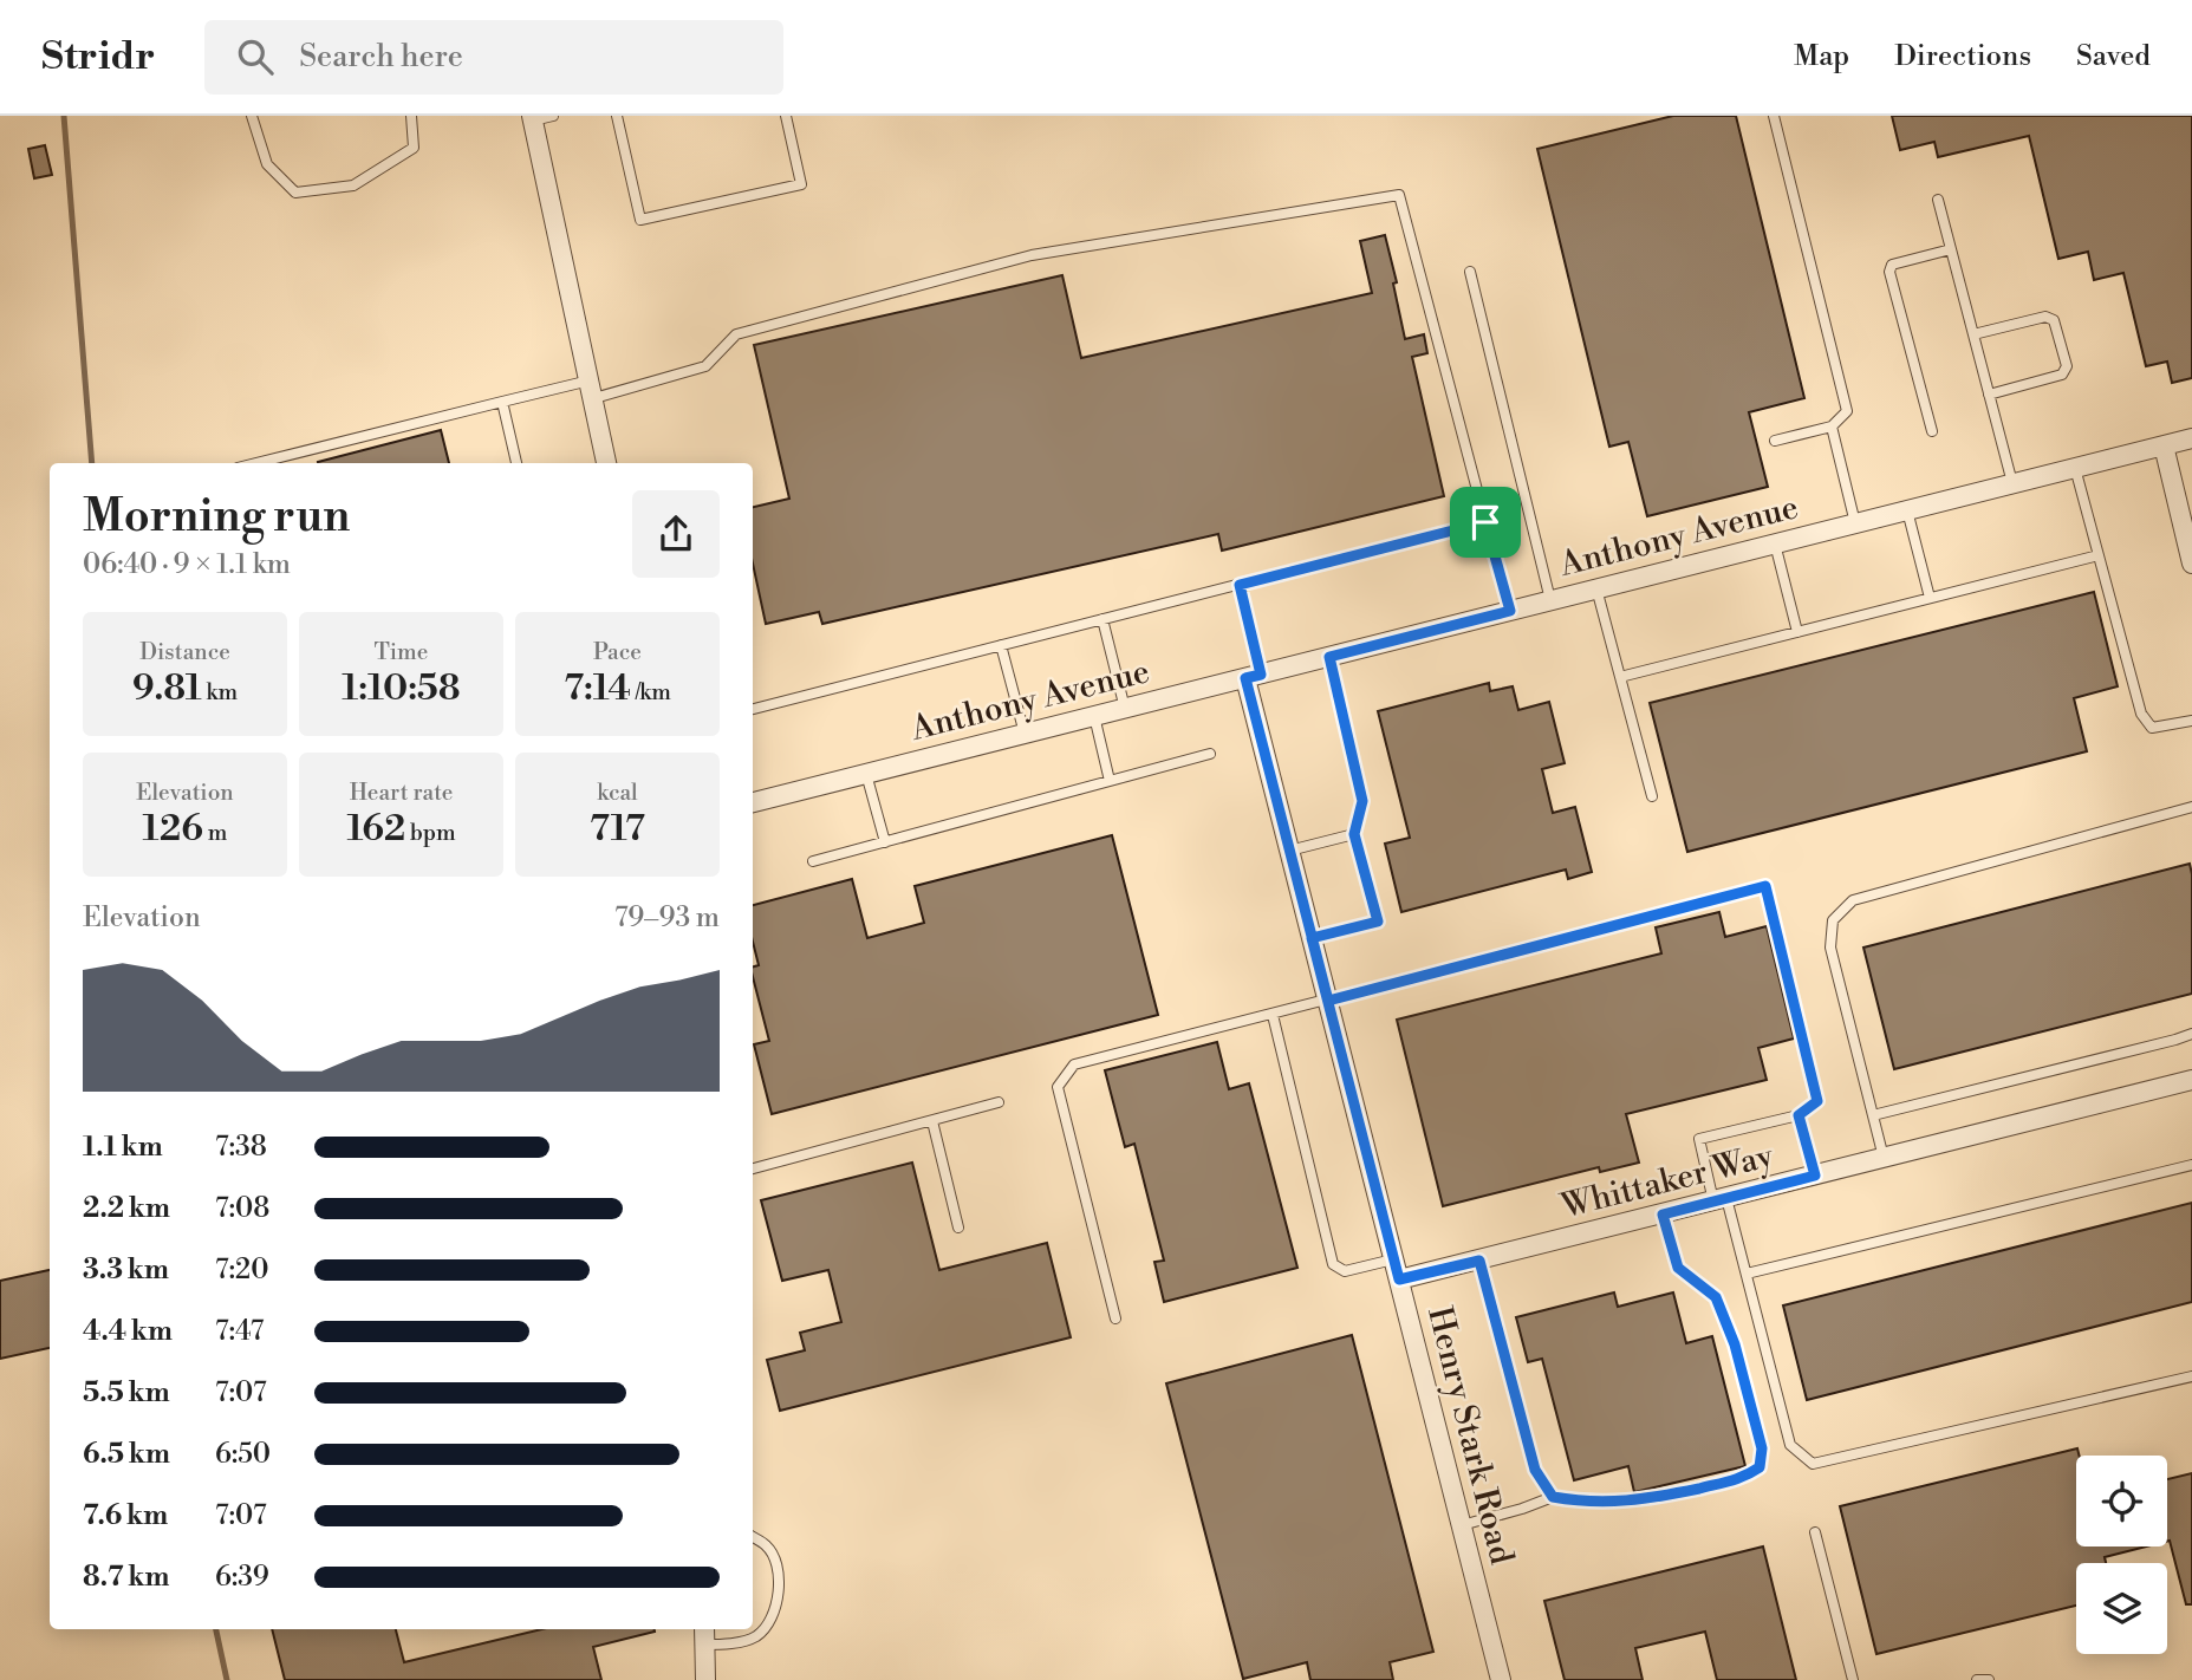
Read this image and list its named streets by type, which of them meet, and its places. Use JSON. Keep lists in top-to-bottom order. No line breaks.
{"streets":{"street":["Anthony Avenue","Whittaker Way","Henry Stark Road"]},"crossings":[["Anthony Avenue","Henry Stark Road"],["Whittaker Way","Henry Stark Road"]],"page":{"header":"Stridr","search":"Search here","nav":["Map","Directions","Saved"],"heading":["Morning run","06:40 · 9 × 1.1 km"],"stats":[["Distance","9.81 km"],["Time","1:10:58"],["Pace","7:14 /km"],["Elevation","126 m"],["Heart rate","162 bpm"],["kcal","717"]],"chart":["Elevation","79–93 m"],"list":[{"name":"1.1 km","note":"7:38"},{"name":"2.2 km","note":"7:08"},{"name":"3.3 km","note":"7:20"},{"name":"4.4 km","note":"7:47"},{"name":"5.5 km","note":"7:07"},{"name":"6.5 km","note":"6:50"},{"name":"7.6 km","note":"7:07"},{"name":"8.7 km","note":"6:39"}]}}
